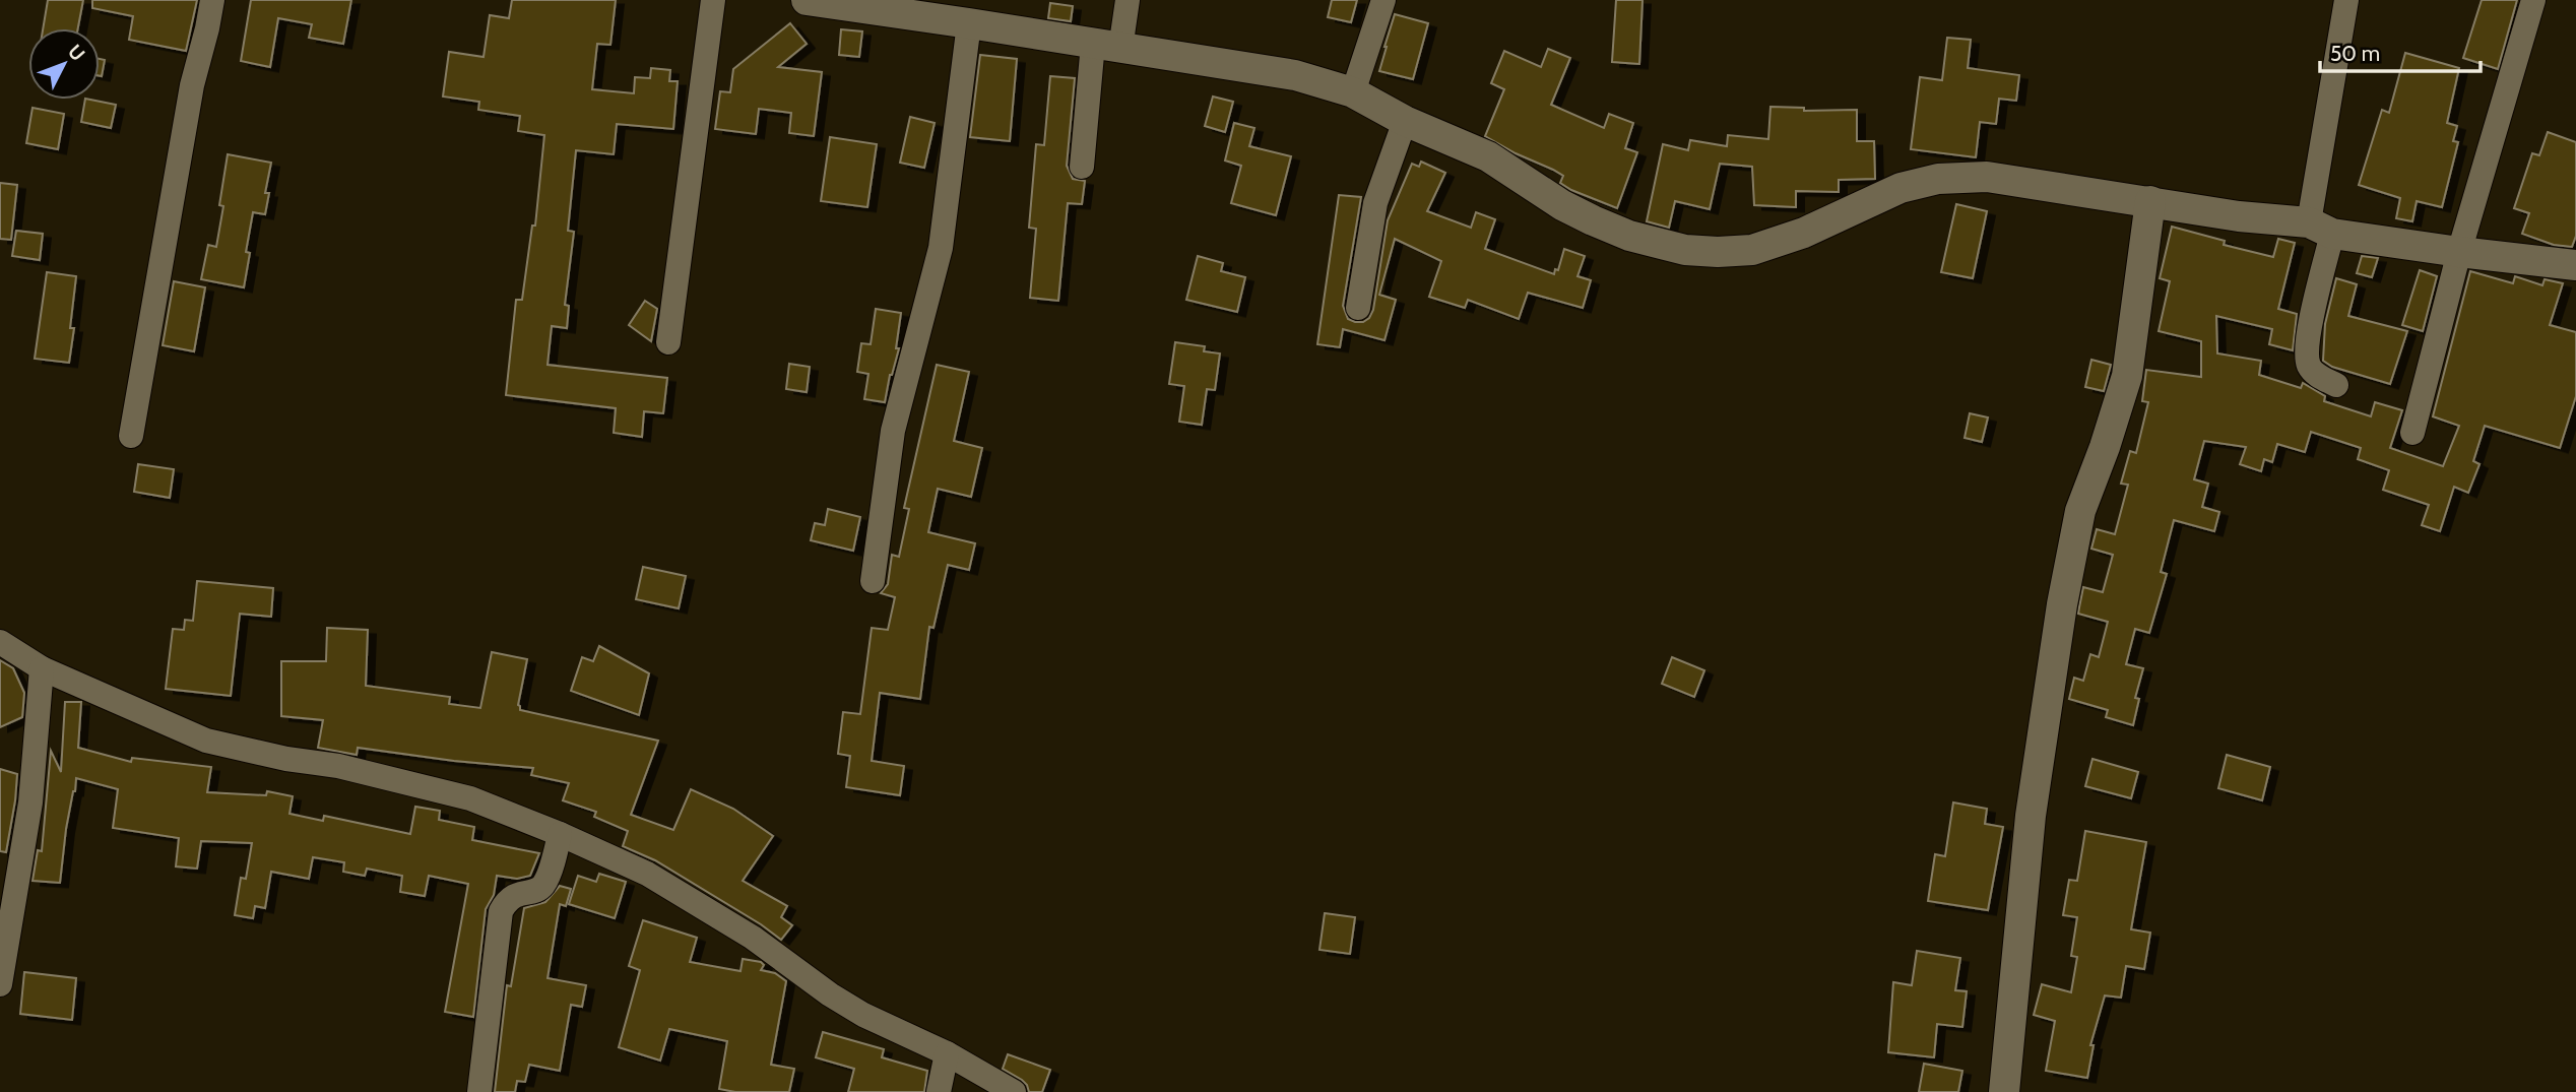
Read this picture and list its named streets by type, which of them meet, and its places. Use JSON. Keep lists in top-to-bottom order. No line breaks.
{"scale_bar":"50 m","north":"top right"}
